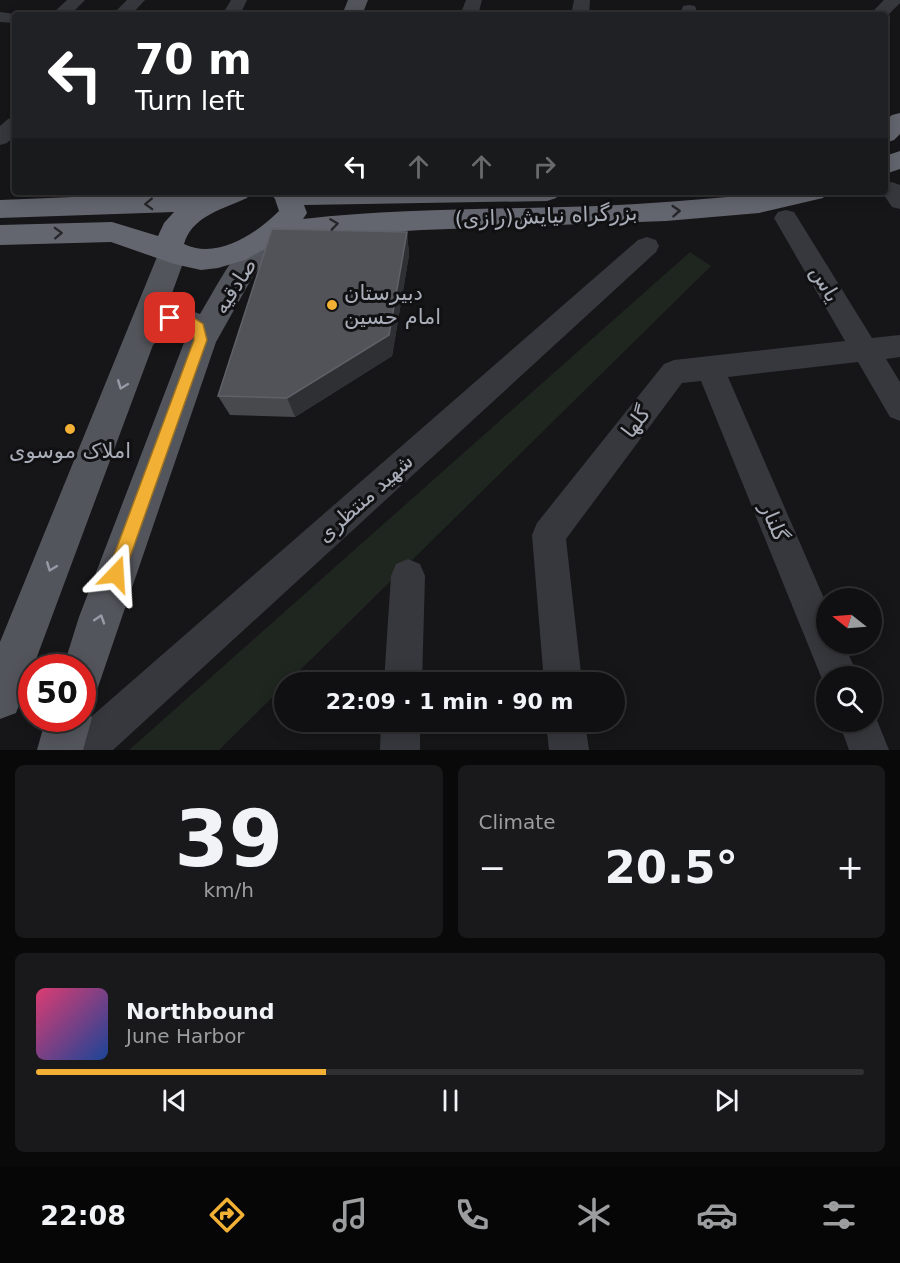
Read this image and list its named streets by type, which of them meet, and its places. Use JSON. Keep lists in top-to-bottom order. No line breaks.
{"streets":{"highway":["بزرگراه نیایش(رازی)"],"main road":["صادقیه"],"street":["یاس","گلها","شهید منتظری","گلنار"]},"crossings":[["بزرگراه نیایش(رازی)","صادقیه"],["یاس","گلها"],["گلها","گلنار"]],"one_way":["بزرگراه نیایش(رازی)"],"places":["دبیرستان امام حسین","املاک موسوی"],"north":"left","page":{"turn":["70 m","Turn left"],"limit":"50","trip":"22:09 · 1 min · 90 m","tile":[["39","km/h"],"Climate"],"heat":["−","20.5°","+"],"song":["Northbound","June Harbor"],"tabs":"22:08"}}
